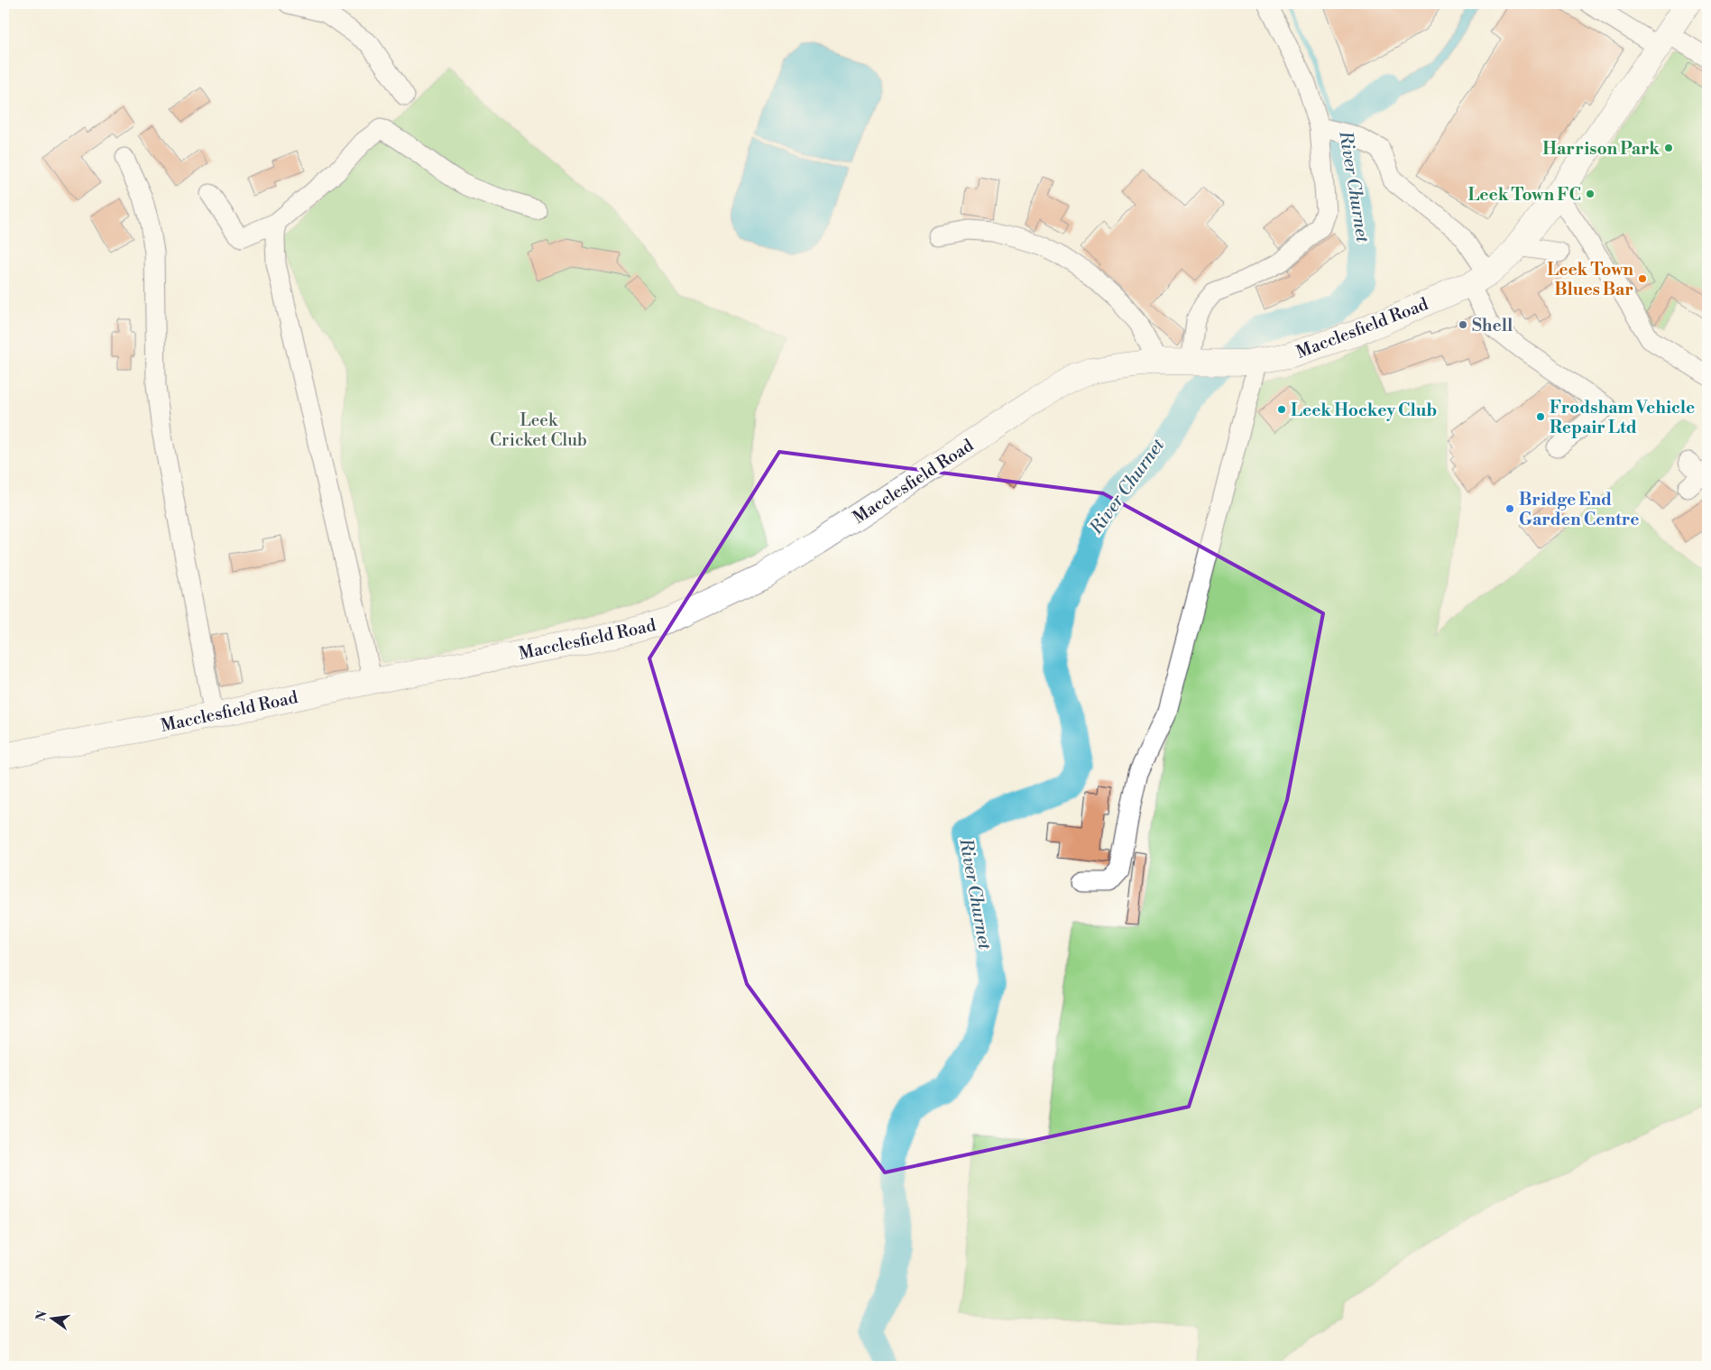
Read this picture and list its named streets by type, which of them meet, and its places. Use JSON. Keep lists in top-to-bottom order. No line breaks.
{"streets":{"highway":["Macclesfield Road"]},"water":["River Churnet"],"parks":["Leek Cricket Club"],"places":["Harrison Park","Leek Town FC","Leek Town Blues Bar","Shell","Leek Hockey Club","Frodsham Vehicle Repair Ltd","Bridge End Garden Centre"],"north":"left"}
